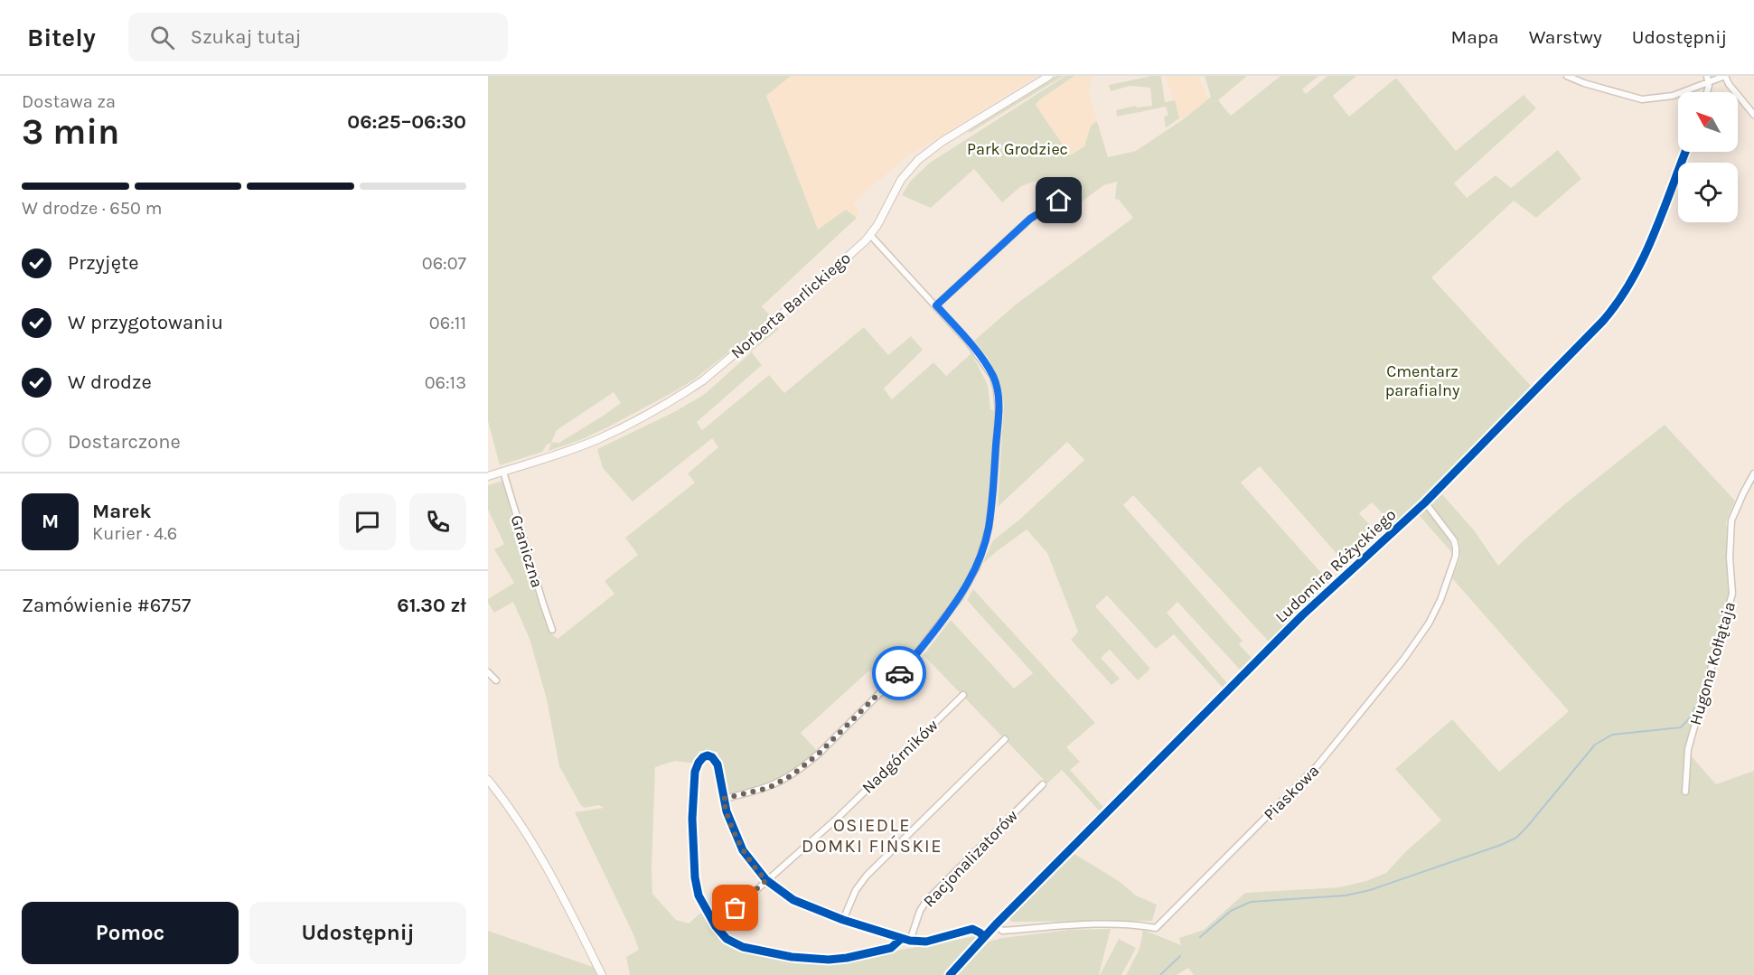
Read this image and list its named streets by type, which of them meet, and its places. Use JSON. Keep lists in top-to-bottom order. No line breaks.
{"streets":{"street":["Norberta Barlickiego","Graniczna","Ludomira Różyckiego","Hugona Kołłątaja","Nadgórników","Piaskowa","Racjonalizatorów"]},"crossings":[["Norberta Barlickiego","Graniczna"],["Ludomira Różyckiego","Piaskowa"]],"districts":["OSIEDLE DOMKI FIŃSKIE"],"parks":["Park Grodziec","Cmentarz parafialny"],"north":"top left","page":{"header":"Bitely","search":"Szukaj tutaj","nav":["Mapa","Warstwy","Udostępnij"],"heading":["3 min","Dostawa za","06:25–06:30"],"panel":["Marek","Kurier · 4.6","Zamówienie #6757","61.30 zł"],"bar":"W drodze · 650 m","list":[["Przyjęte","06:07"],["W przygotowaniu","06:11"],["W drodze","06:13"],"Dostarczone"],"round":"M","buttons":["Pomoc","Udostępnij"]}}
